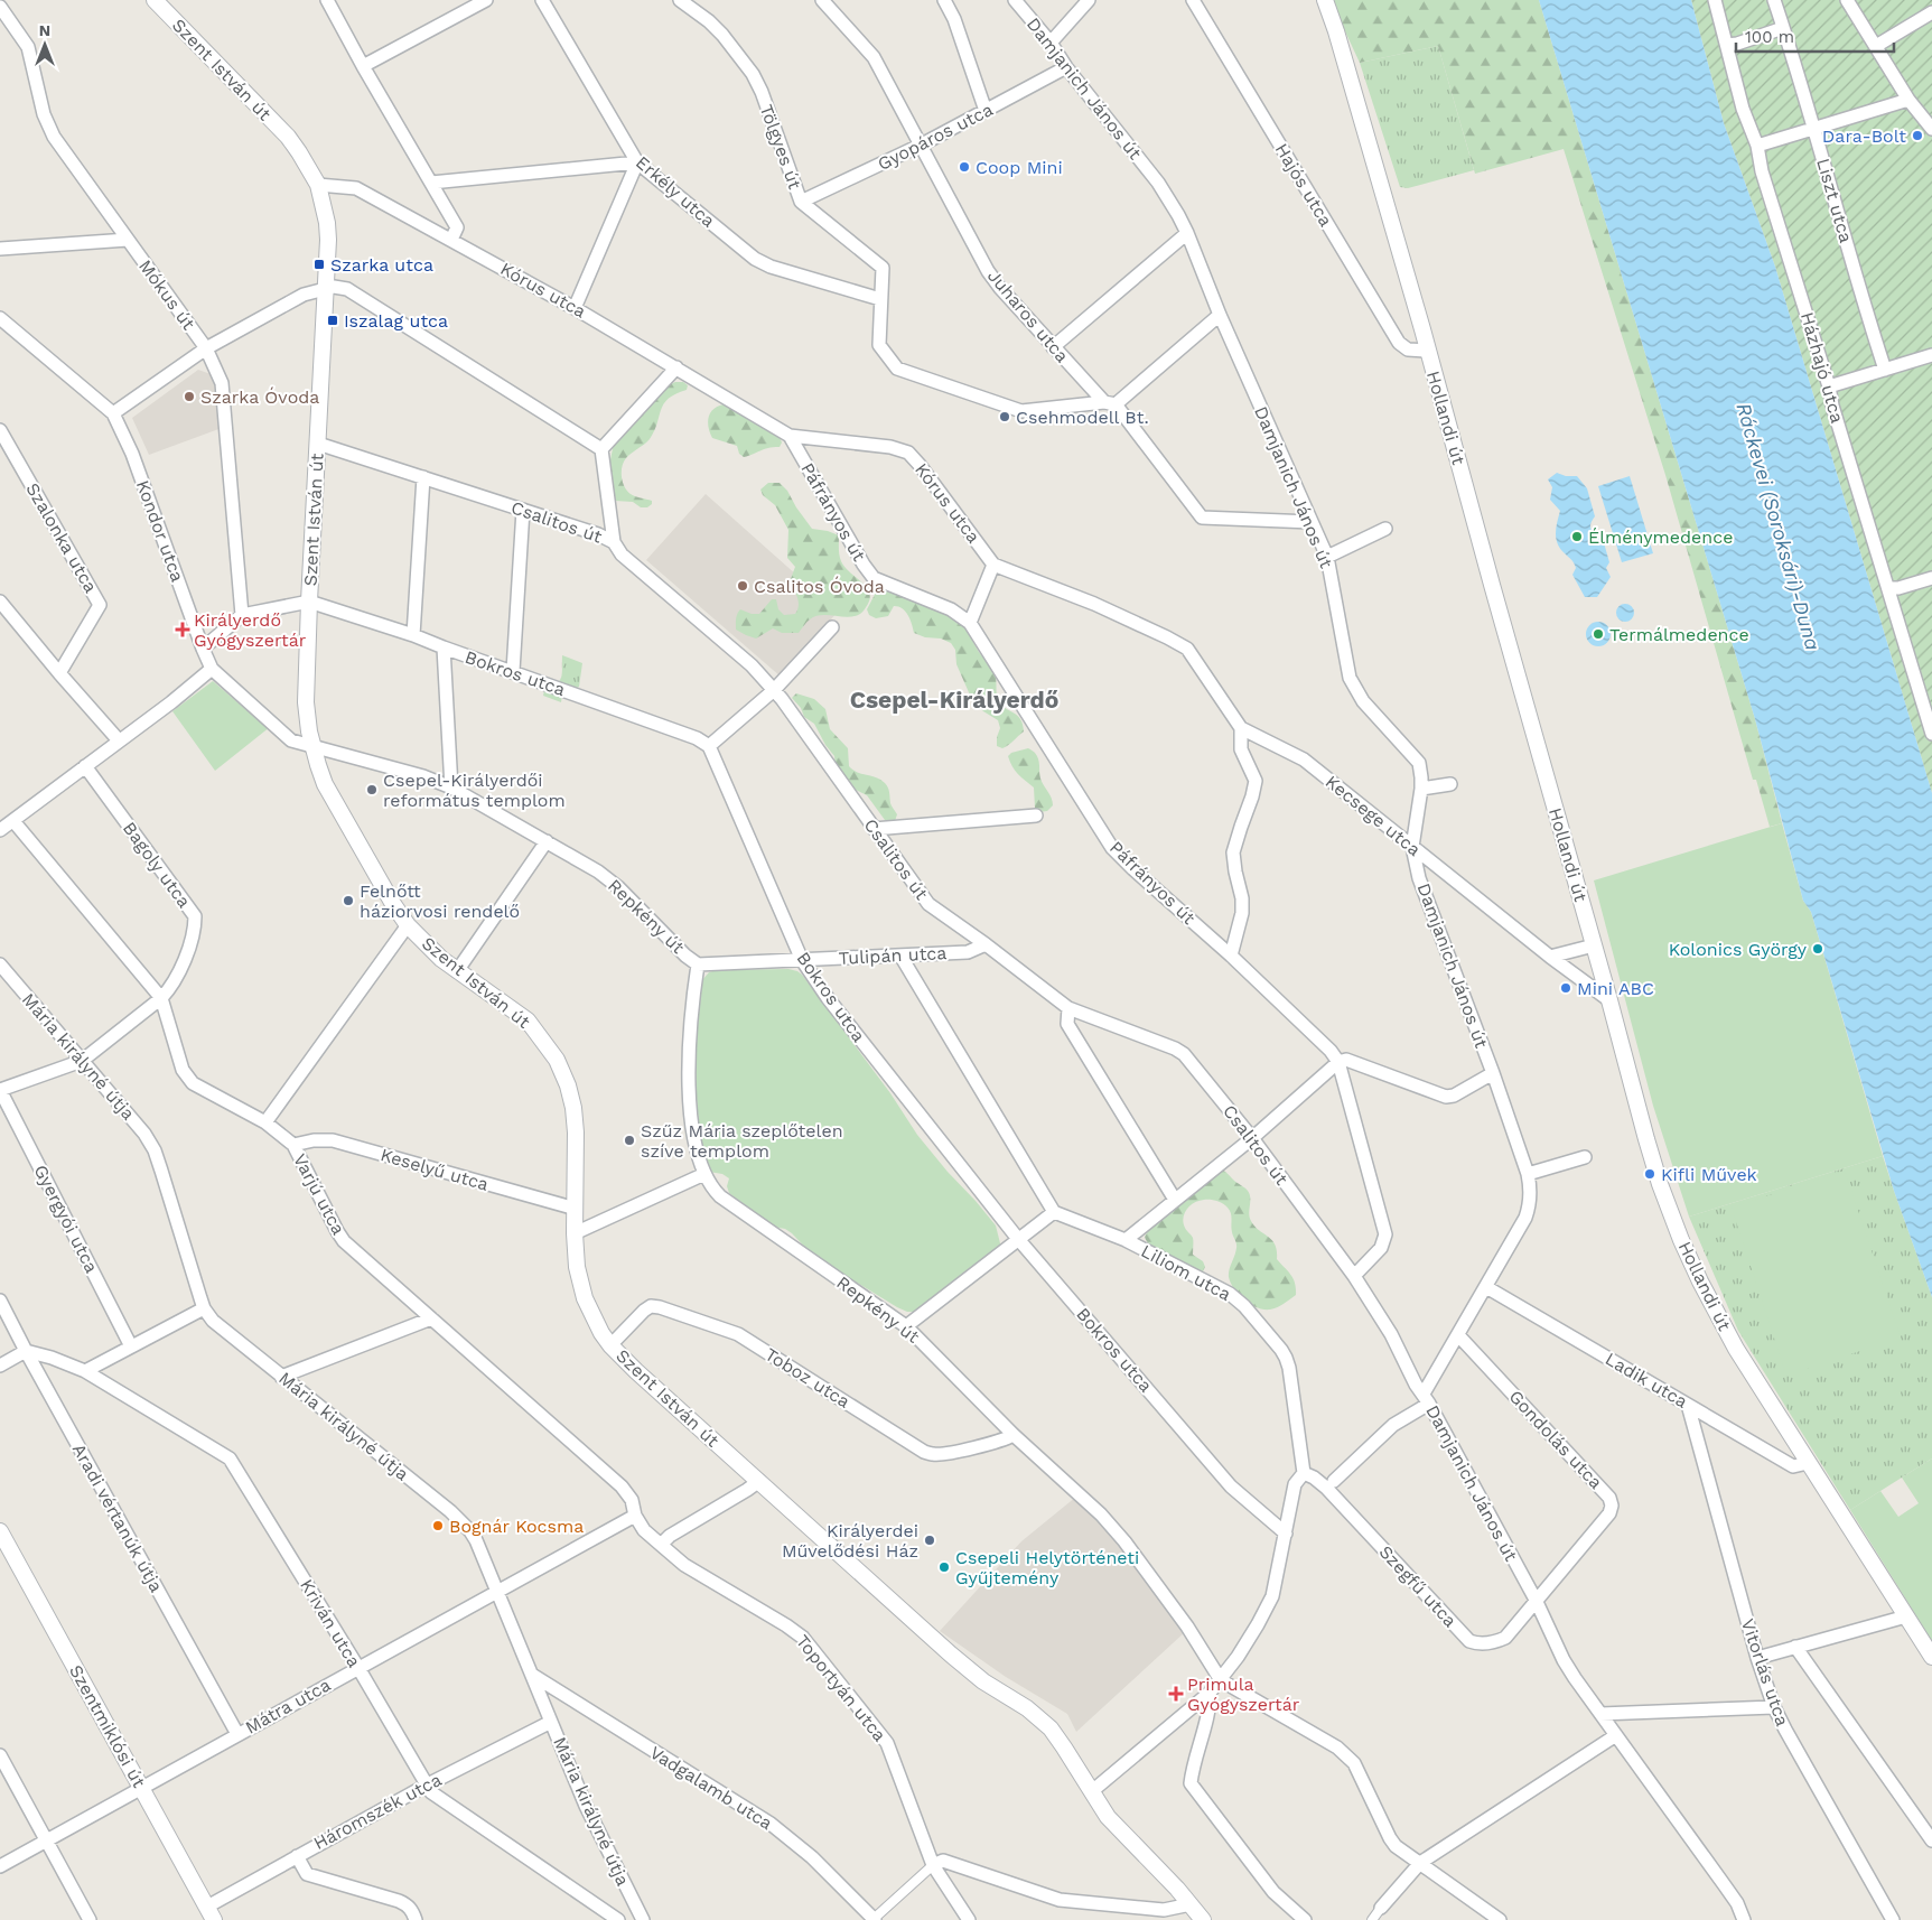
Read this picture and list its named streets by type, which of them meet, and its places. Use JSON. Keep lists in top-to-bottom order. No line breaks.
{"streets":{"street":["Szent István út","Damjanich János út","Gyopáros utca","Tölgyes út","Hajós utca","Erkély utca","Liszt utca","Kórus utca","Mókus út","Juharos utca","Házhajó utca","Hollandi út","Páfrányos út","Csalitos út","Kondor utca","Szalonka utca","Bokros utca","Kecsege utca","Bagoly utca","Repkény út","Tulipán utca","Mária királyné útja","Keselyű utca","Varjú utca","Gyergyói utca","Liliom utca","Toboz utca","Ladik utca","Gondolás utca","Aradi vértanúk útja","Szegfű utca","Kriván utca","Vitorlás utca","Toportyán utca","Mátra utca","Szentmiklósi út","Vadgalamb utca","Háromszék utca"]},"crossings":[["Szent István út","Kórus utca"],["Szent István út","Csalitos út"],["Szent István út","Kondor utca"],["Szent István út","Bokros utca"],["Szent István út","Repkény út"],["Szent István út","Keselyű utca"],["Szent István út","Toboz utca"],["Damjanich János út","Gyopáros utca"],["Damjanich János út","Juharos utca"],["Damjanich János út","Csalitos út"],["Damjanich János út","Kecsege utca"],["Damjanich János út","Ladik utca"],["Damjanich János út","Gondolás utca"],["Damjanich János út","Szegfű utca"],["Gyopáros utca","Tölgyes út"],["Gyopáros utca","Juharos utca"],["Tölgyes út","Erkély utca"],["Tölgyes út","Juharos utca"],["Hajós utca","Hollandi út"],["Kórus utca","Páfrányos út"],["Hollandi út","Kecsege utca"],["Hollandi út","Ladik utca"],["Páfrányos út","Csalitos út"],["Csalitos út","Tulipán utca"],["Kondor utca","Repkény út"],["Bokros utca","Tulipán utca"],["Bagoly utca","Mária királyné útja"],["Bagoly utca","Varjú utca"],["Bagoly utca","Gyergyói utca"],["Repkény út","Tulipán utca"],["Repkény út","Toboz utca"],["Mária királyné útja","Mátra utca"],["Mária királyné útja","Vadgalamb utca"],["Mária királyné útja","Háromszék utca"],["Keselyű utca","Varjú utca"],["Varjú utca","Toportyán utca"],["Varjú utca","Mátra utca"],["Liliom utca","Szegfű utca"],["Ladik utca","Vitorlás utca"],["Gondolás utca","Szegfű utca"],["Aradi vértanúk útja","Kriván utca"],["Aradi vértanúk útja","Mátra utca"],["Kriván utca","Mátra utca"],["Kriván utca","Háromszék utca"],["Mátra utca","Szentmiklósi út"],["Szentmiklósi út","Háromszék utca"]],"districts":["Csepel-Királyerdő"],"water":["Ráckevei (Soroksári)-Duna"],"places":{"other":["Dara-Bolt","Coop Mini","Szarka Óvoda","Csehmodell Bt.","Élménymedence","Csalitos Óvoda","Termálmedence","Csepel-Királyerdői református templom","Felnőtt háziorvosi rendelő","Kolonics György","Mini ABC","Szűz Mária szeplőtelen szíve templom","Kifli Művek","Bognár Kocsma","Királyerdei Művelődési Ház","Csepeli Helytörténeti Gyűjtemény"],"transit":["Szarka utca","Iszalag utca"],"health":["Királyerdő Gyógyszertár","Primula Gyógyszertár"]},"scale_bar":"100 m","north":"top"}
